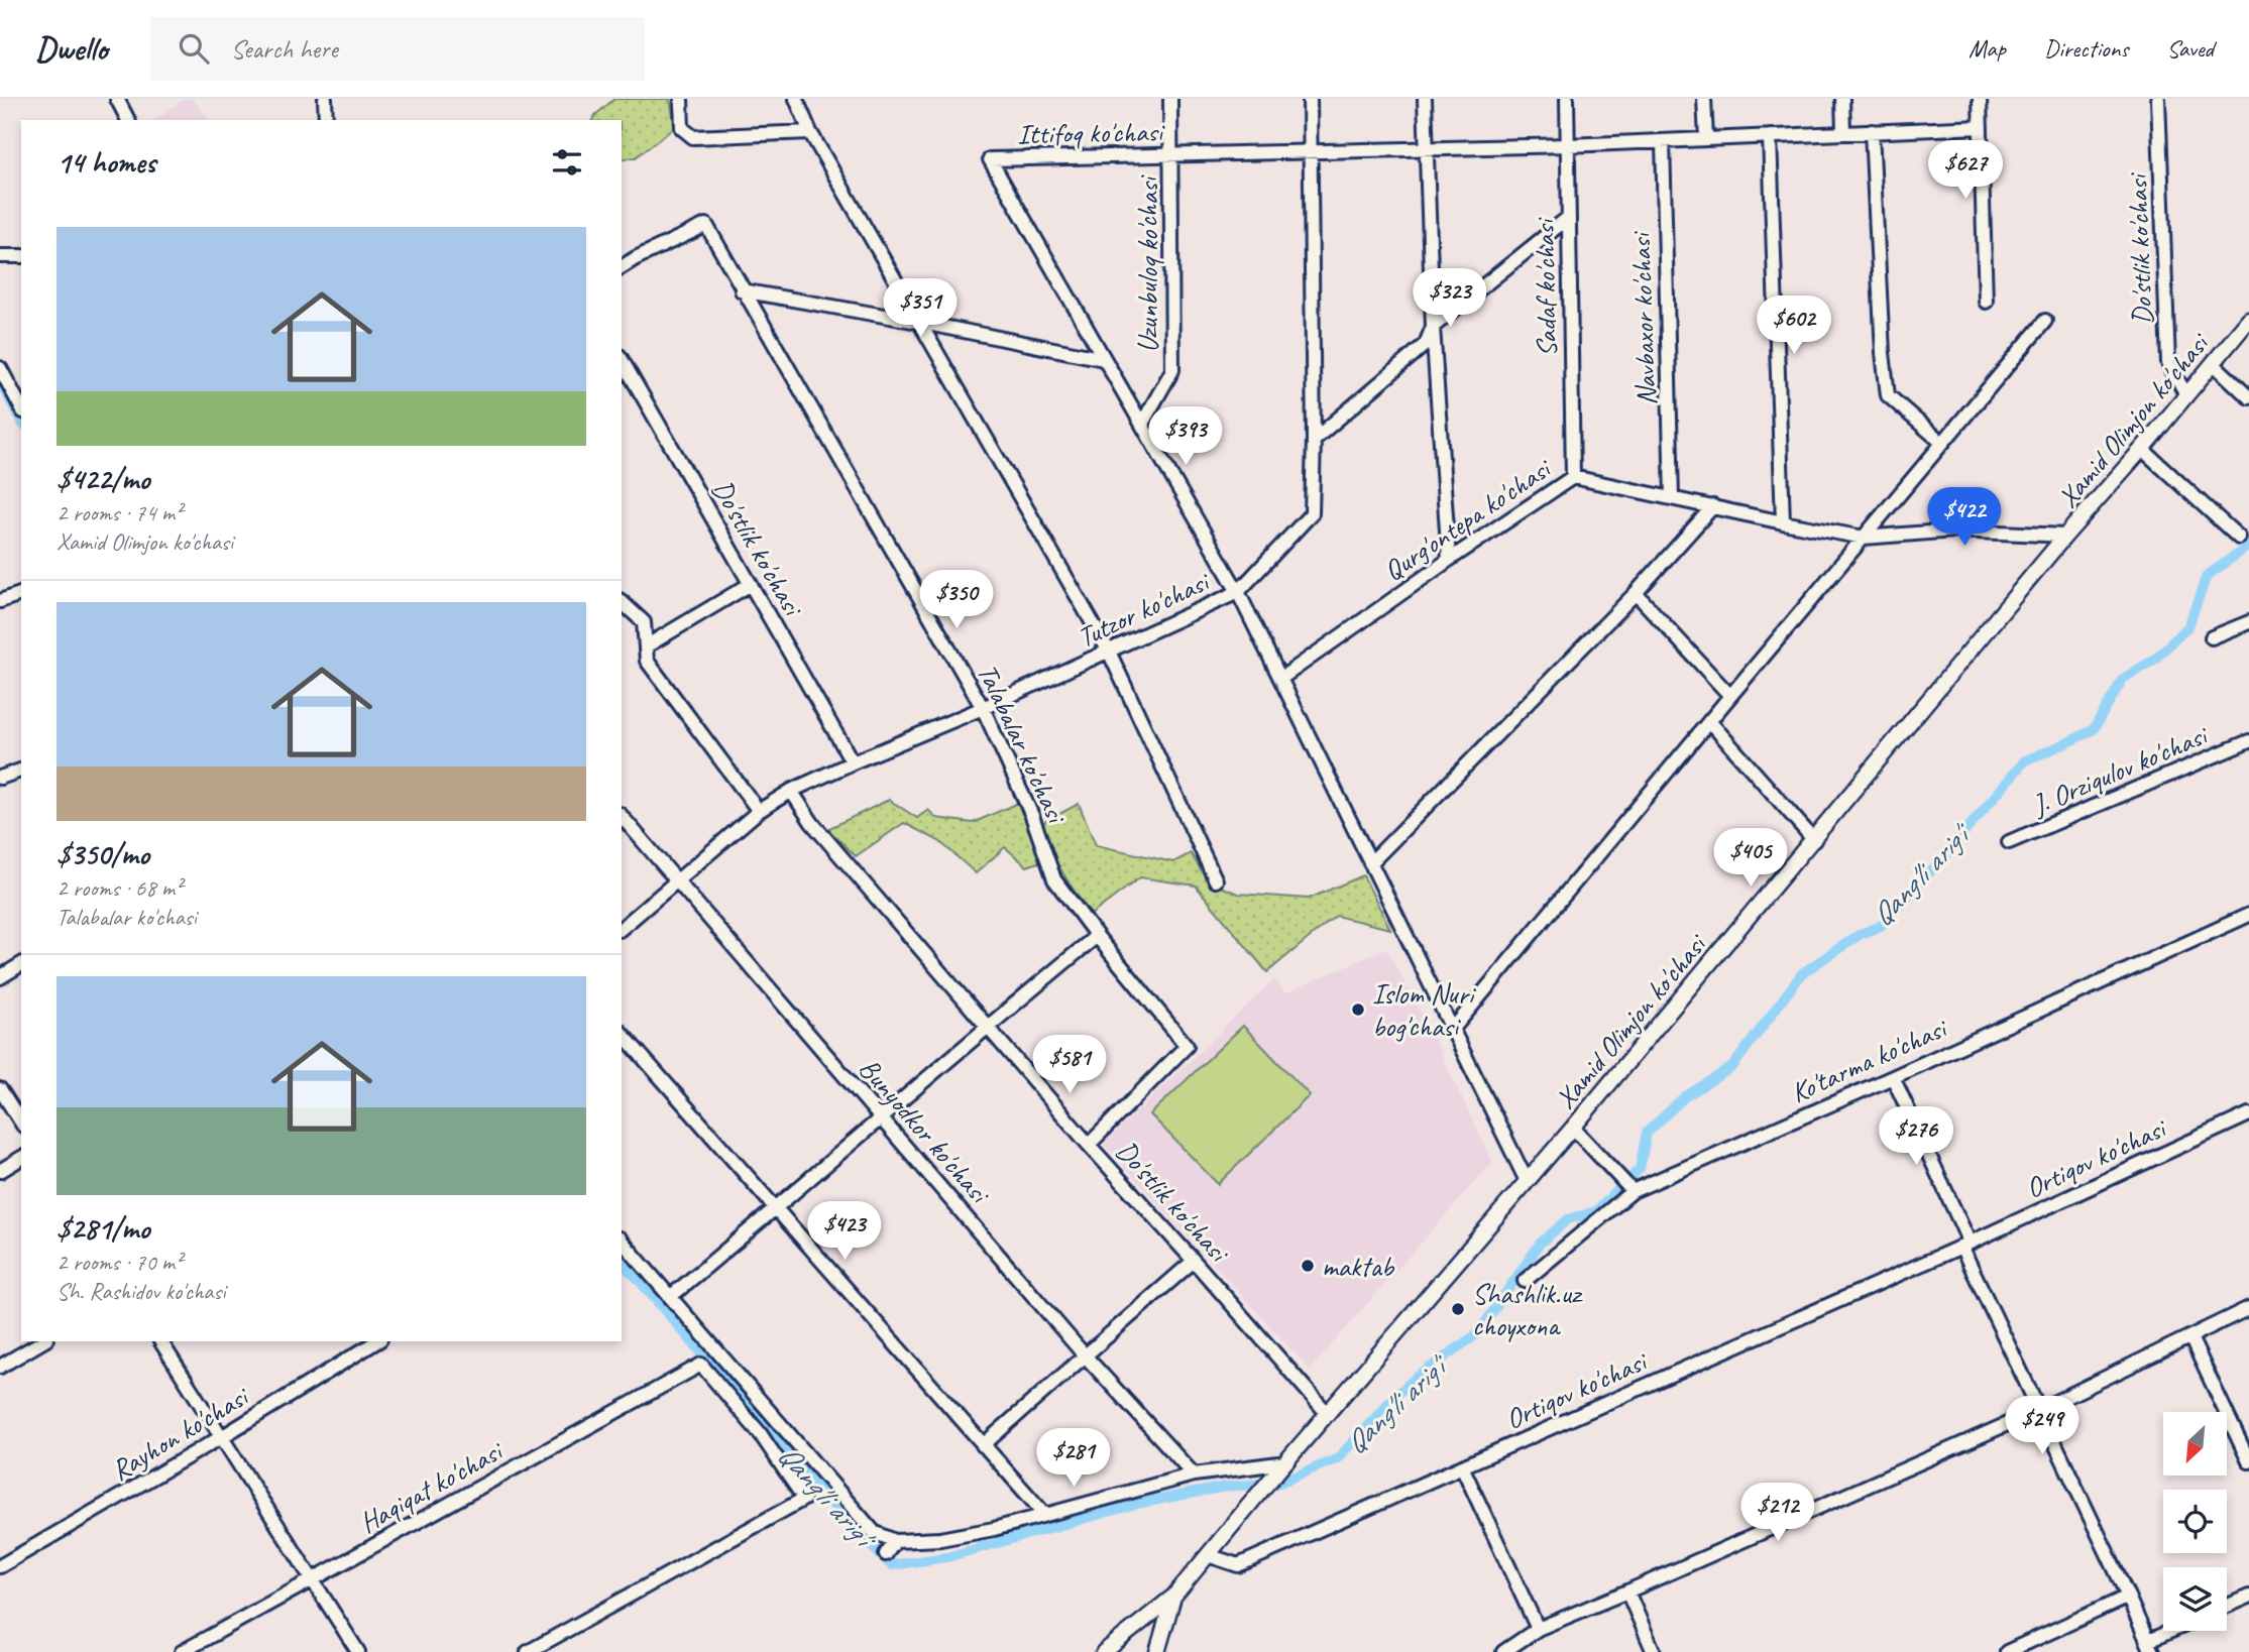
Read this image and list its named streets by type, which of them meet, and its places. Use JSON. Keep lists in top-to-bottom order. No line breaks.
{"streets":{"main road":["Xamid Olimjon ko'chasi"],"street":["Ittifoq ko'chasi","Do'stlik ko'chasi","Uzunbuloq ko'chasi","Sadaf ko'chasi","Navbaxor ko'chasi","Qurg'ontepa ko'chasi","Tutzor ko'chasi","Talabalar ko'chasi","J. Orziqulov ko'chasi","Ko'tarma ko'chasi","Bunyodkor ko'chasi","Ortiqov ko'chasi","Rayhon ko'chasi","Haqiqat ko'chasi"]},"crossings":[["Ittifoq ko'chasi","Uzunbuloq ko'chasi"],["Ittifoq ko'chasi","Sadaf ko'chasi"],["Ittifoq ko'chasi","Navbaxor ko'chasi"],["Ittifoq ko'chasi","Tutzor ko'chasi"],["Do'stlik ko'chasi","Xamid Olimjon ko'chasi"],["Do'stlik ko'chasi","Tutzor ko'chasi"],["Do'stlik ko'chasi","Talabalar ko'chasi"],["Sadaf ko'chasi","Qurg'ontepa ko'chasi"],["Navbaxor ko'chasi","Qurg'ontepa ko'chasi"],["Xamid Olimjon ko'chasi","Qurg'ontepa ko'chasi"],["Xamid Olimjon ko'chasi","Ortiqov ko'chasi"],["Tutzor ko'chasi","Talabalar ko'chasi"],["Tutzor ko'chasi","Bunyodkor ko'chasi"]],"water":["Qang'li arig'i"],"places":["Islom Nuri bog'chasi","maktab","Shashlik.uz choyxona"],"north":"bottom left","page":{"header":"Dwello","search":"Search here","nav":["Map","Directions","Saved"],"heading":"14 homes","price":["$627","$323","$351","$602","$393","$422","$350","$405","$581","$276","$423","$249","$281","$212"],"list":[{"name":"$422/mo","note":"2 rooms · 74 m² · Xamid Olimjon ko'chasi"},{"name":"$350/mo","note":"2 rooms · 68 m² · Talabalar ko'chasi"},{"name":"$281/mo","note":"2 rooms · 70 m² · Sh. Rashidov ko'chasi"}]}}
